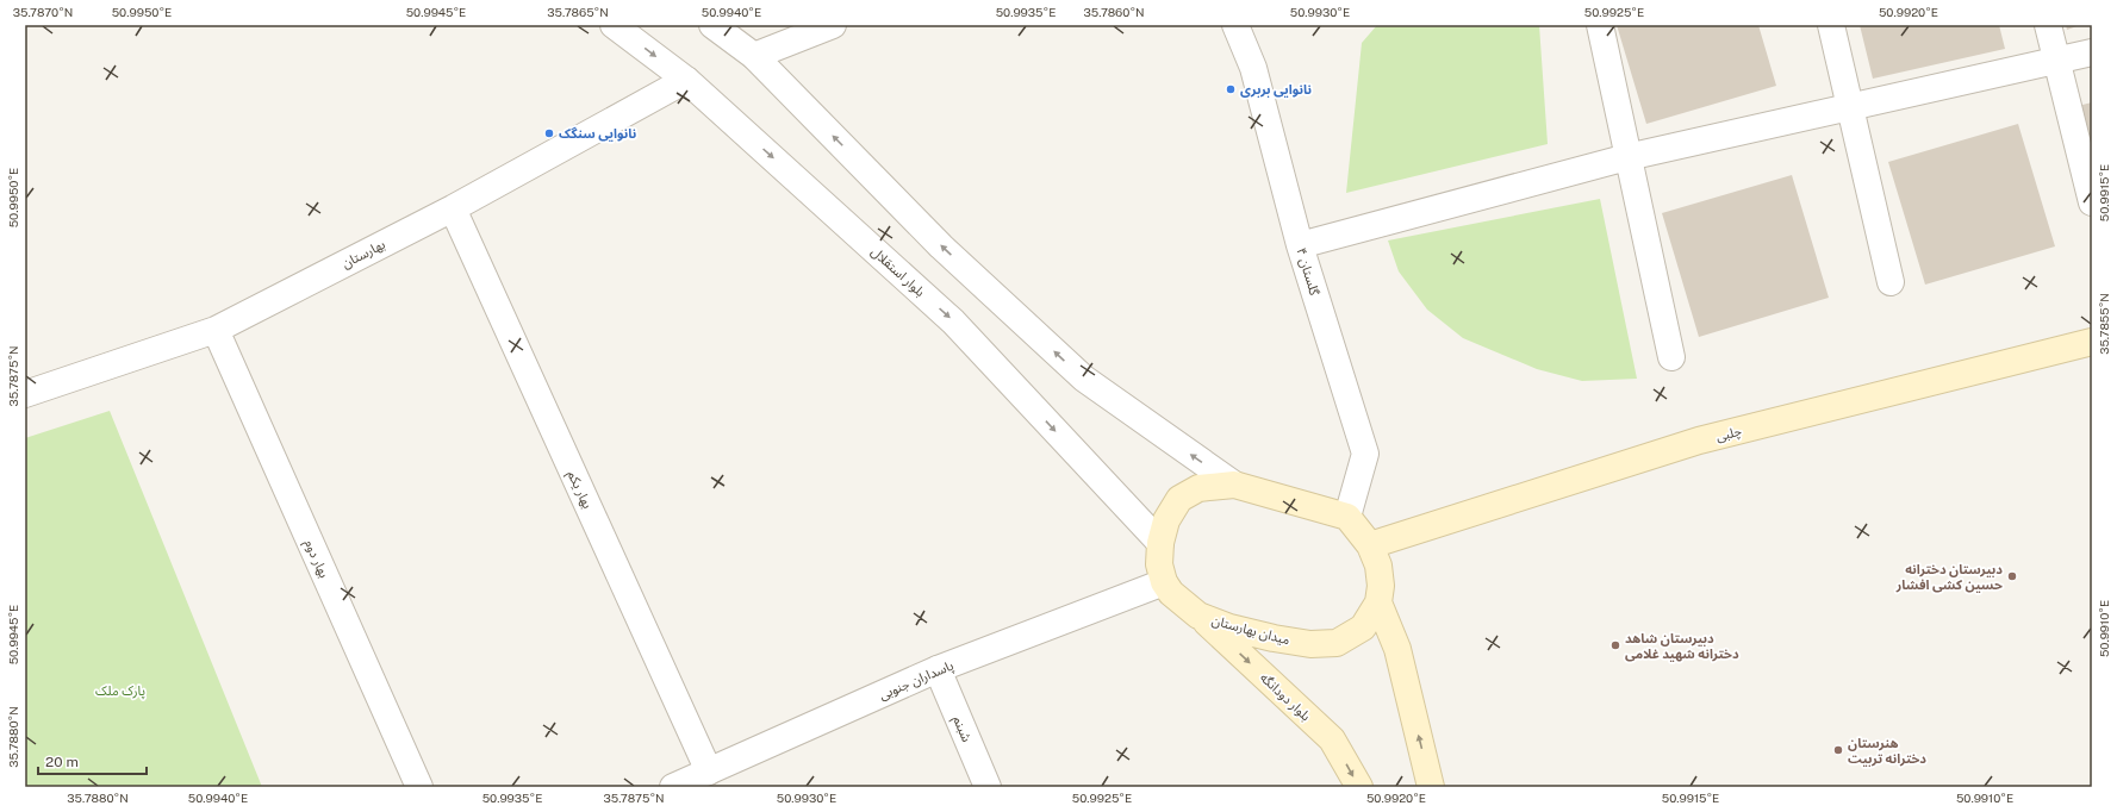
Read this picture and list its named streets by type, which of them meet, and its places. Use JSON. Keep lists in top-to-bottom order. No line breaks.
{"streets":{"main road":["چلبی","میدان بهارستان","بلوار دودانگه"],"street":["بهارستان","بلوار استقلال","گلستان ۴","بهار یکم","بهار دوم","پاسداران جنوبی","شبنم"]},"crossings":[["بهارستان","بلوار استقلال"],["بهارستان","بهار یکم"],["بهارستان","بهار دوم"],["بلوار استقلال","میدان بهارستان"],["گلستان ۴","میدان بهارستان"],["چلبی","میدان بهارستان"],["بهار یکم","پاسداران جنوبی"],["میدان بهارستان","پاسداران جنوبی"],["میدان بهارستان","بلوار دودانگه"],["پاسداران جنوبی","شبنم"]],"one_way":["بلوار دودانگه"],"parks":["پارک ملک"],"places":["نانوایی بربری","نانوایی سنگک","دبیرستان دخترانه حسین کشی افشار","دبیرستان شاهد دخترانه شهید غلامی","هنرستان دخترانه تربیت"],"scale_bar":"20 m","coordinates":["35.7870°N","50.9950°E","50.9945°E","35.7865°N","50.9940°E","50.9935°E","35.7860°N","50.9930°E","50.9925°E","50.9920°E","50.9915°E","35.7855°N","35.7875°N","50.9910°E","35.7880°N"]}
